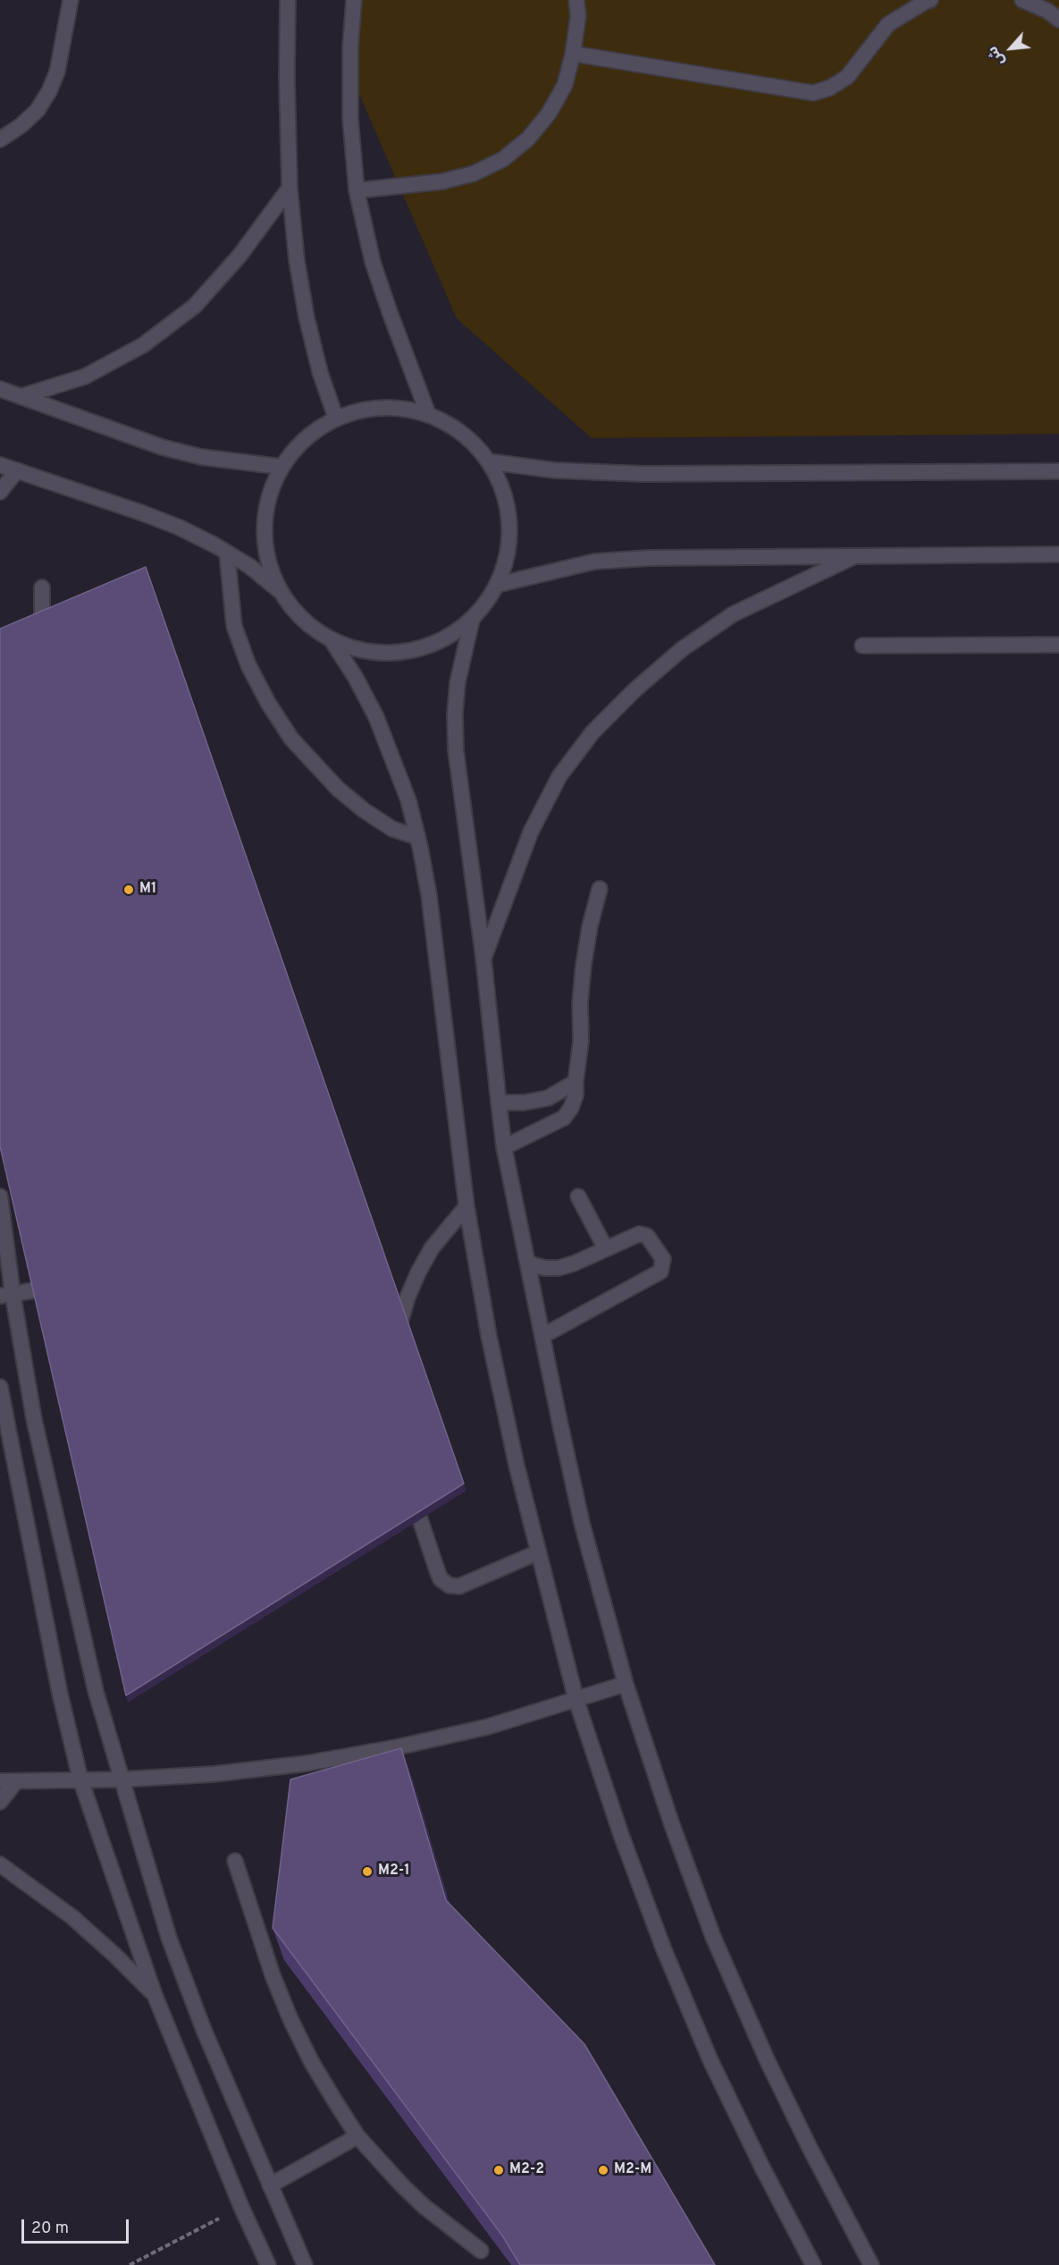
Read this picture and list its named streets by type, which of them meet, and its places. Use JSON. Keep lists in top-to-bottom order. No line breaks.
{"places":["M1","M2-1","M2-2","M2-M"],"scale_bar":"20 m","north":"bottom left"}
